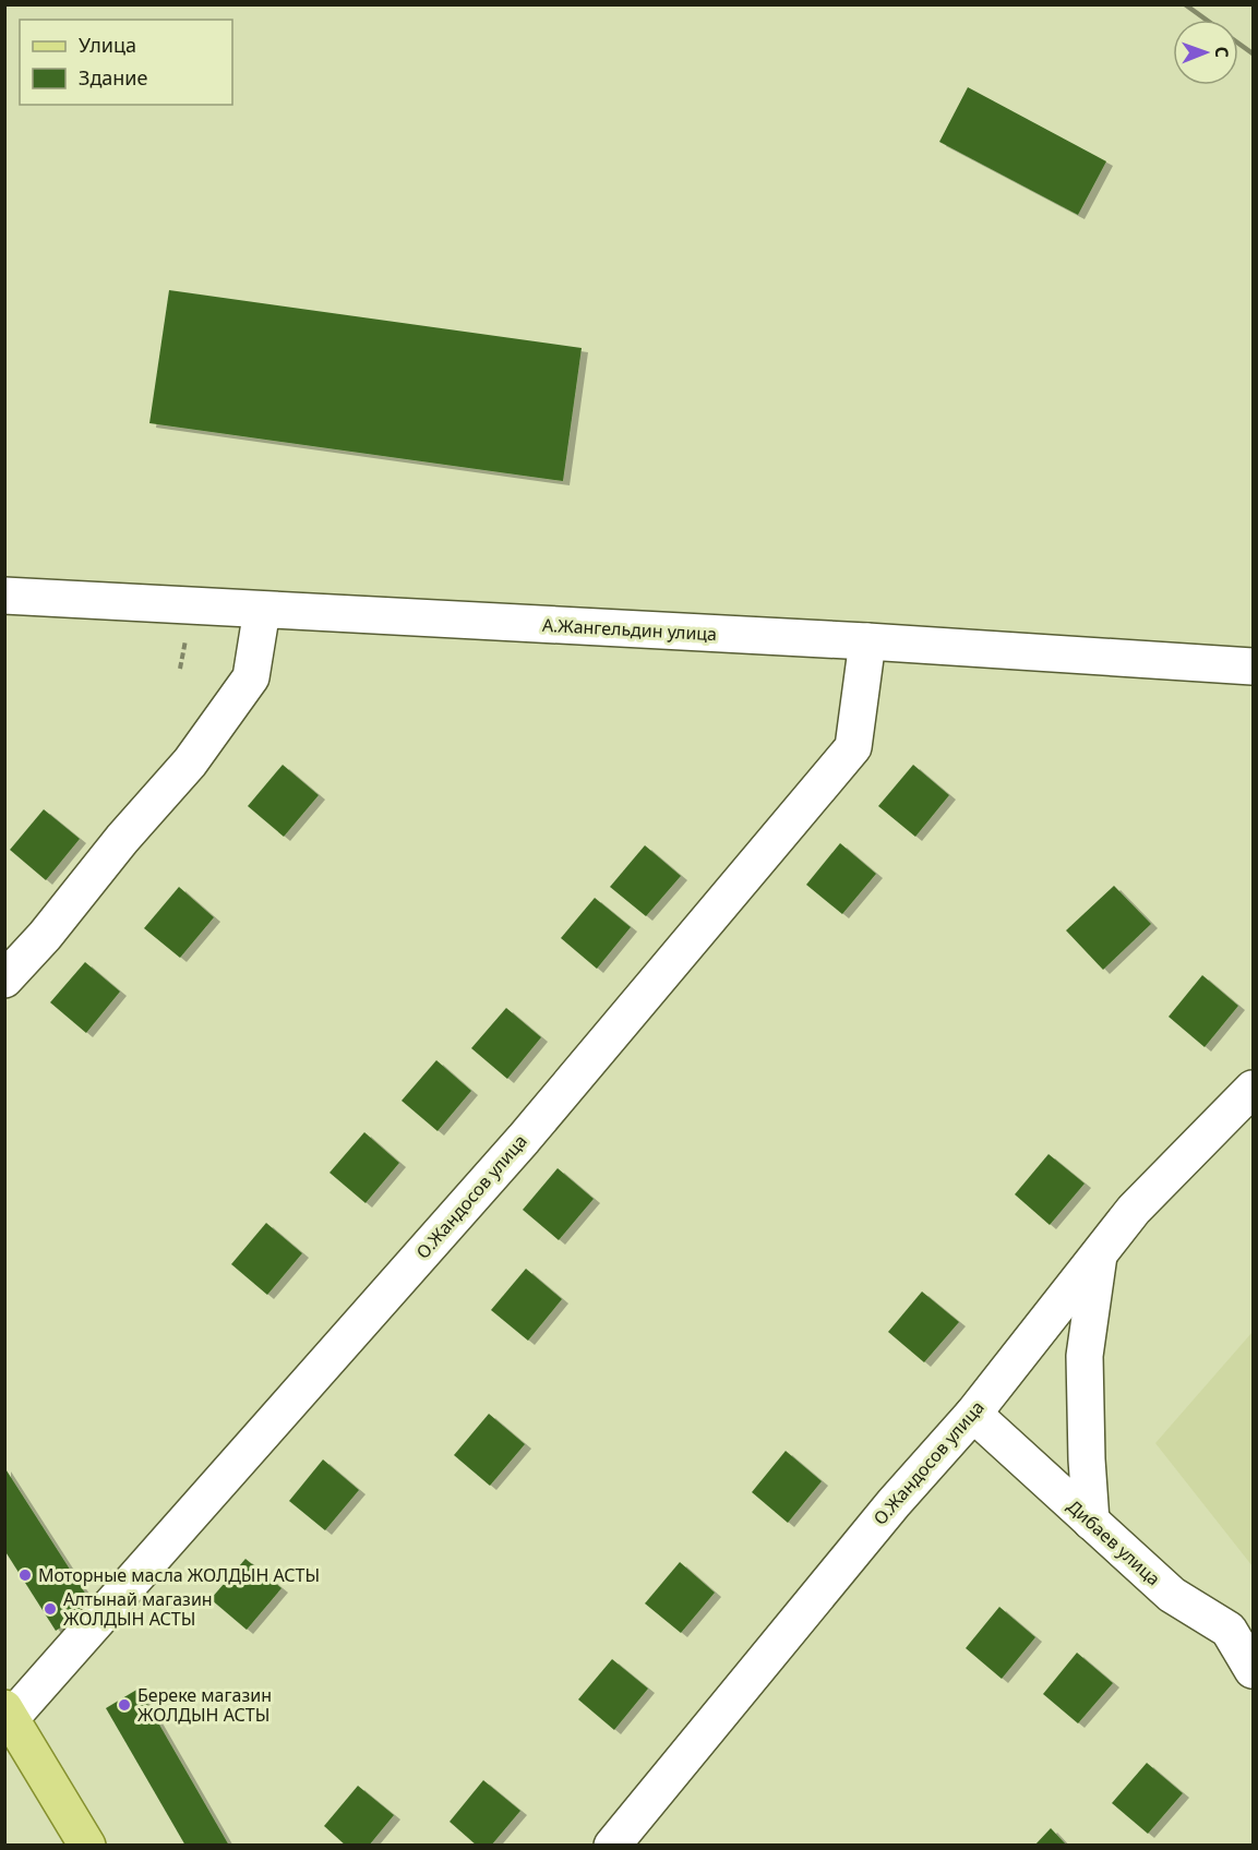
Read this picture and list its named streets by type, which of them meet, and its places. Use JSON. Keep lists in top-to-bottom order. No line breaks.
{"streets":{"main road":["О.Жандосов улица"],"street":["А.Жангельдин улица","Дибаев улица"]},"crossings":[["А.Жангельдин улица","О.Жандосов улица"],["О.Жандосов улица","Дибаев улица"]],"places":["Моторные масла ЖОЛДЫН АСТЫ","Алтынай магазин ЖОЛДЫН АСТЫ","Береке магазин ЖОЛДЫН АСТЫ"],"legend":["Улица","Здание"],"north":"right"}
